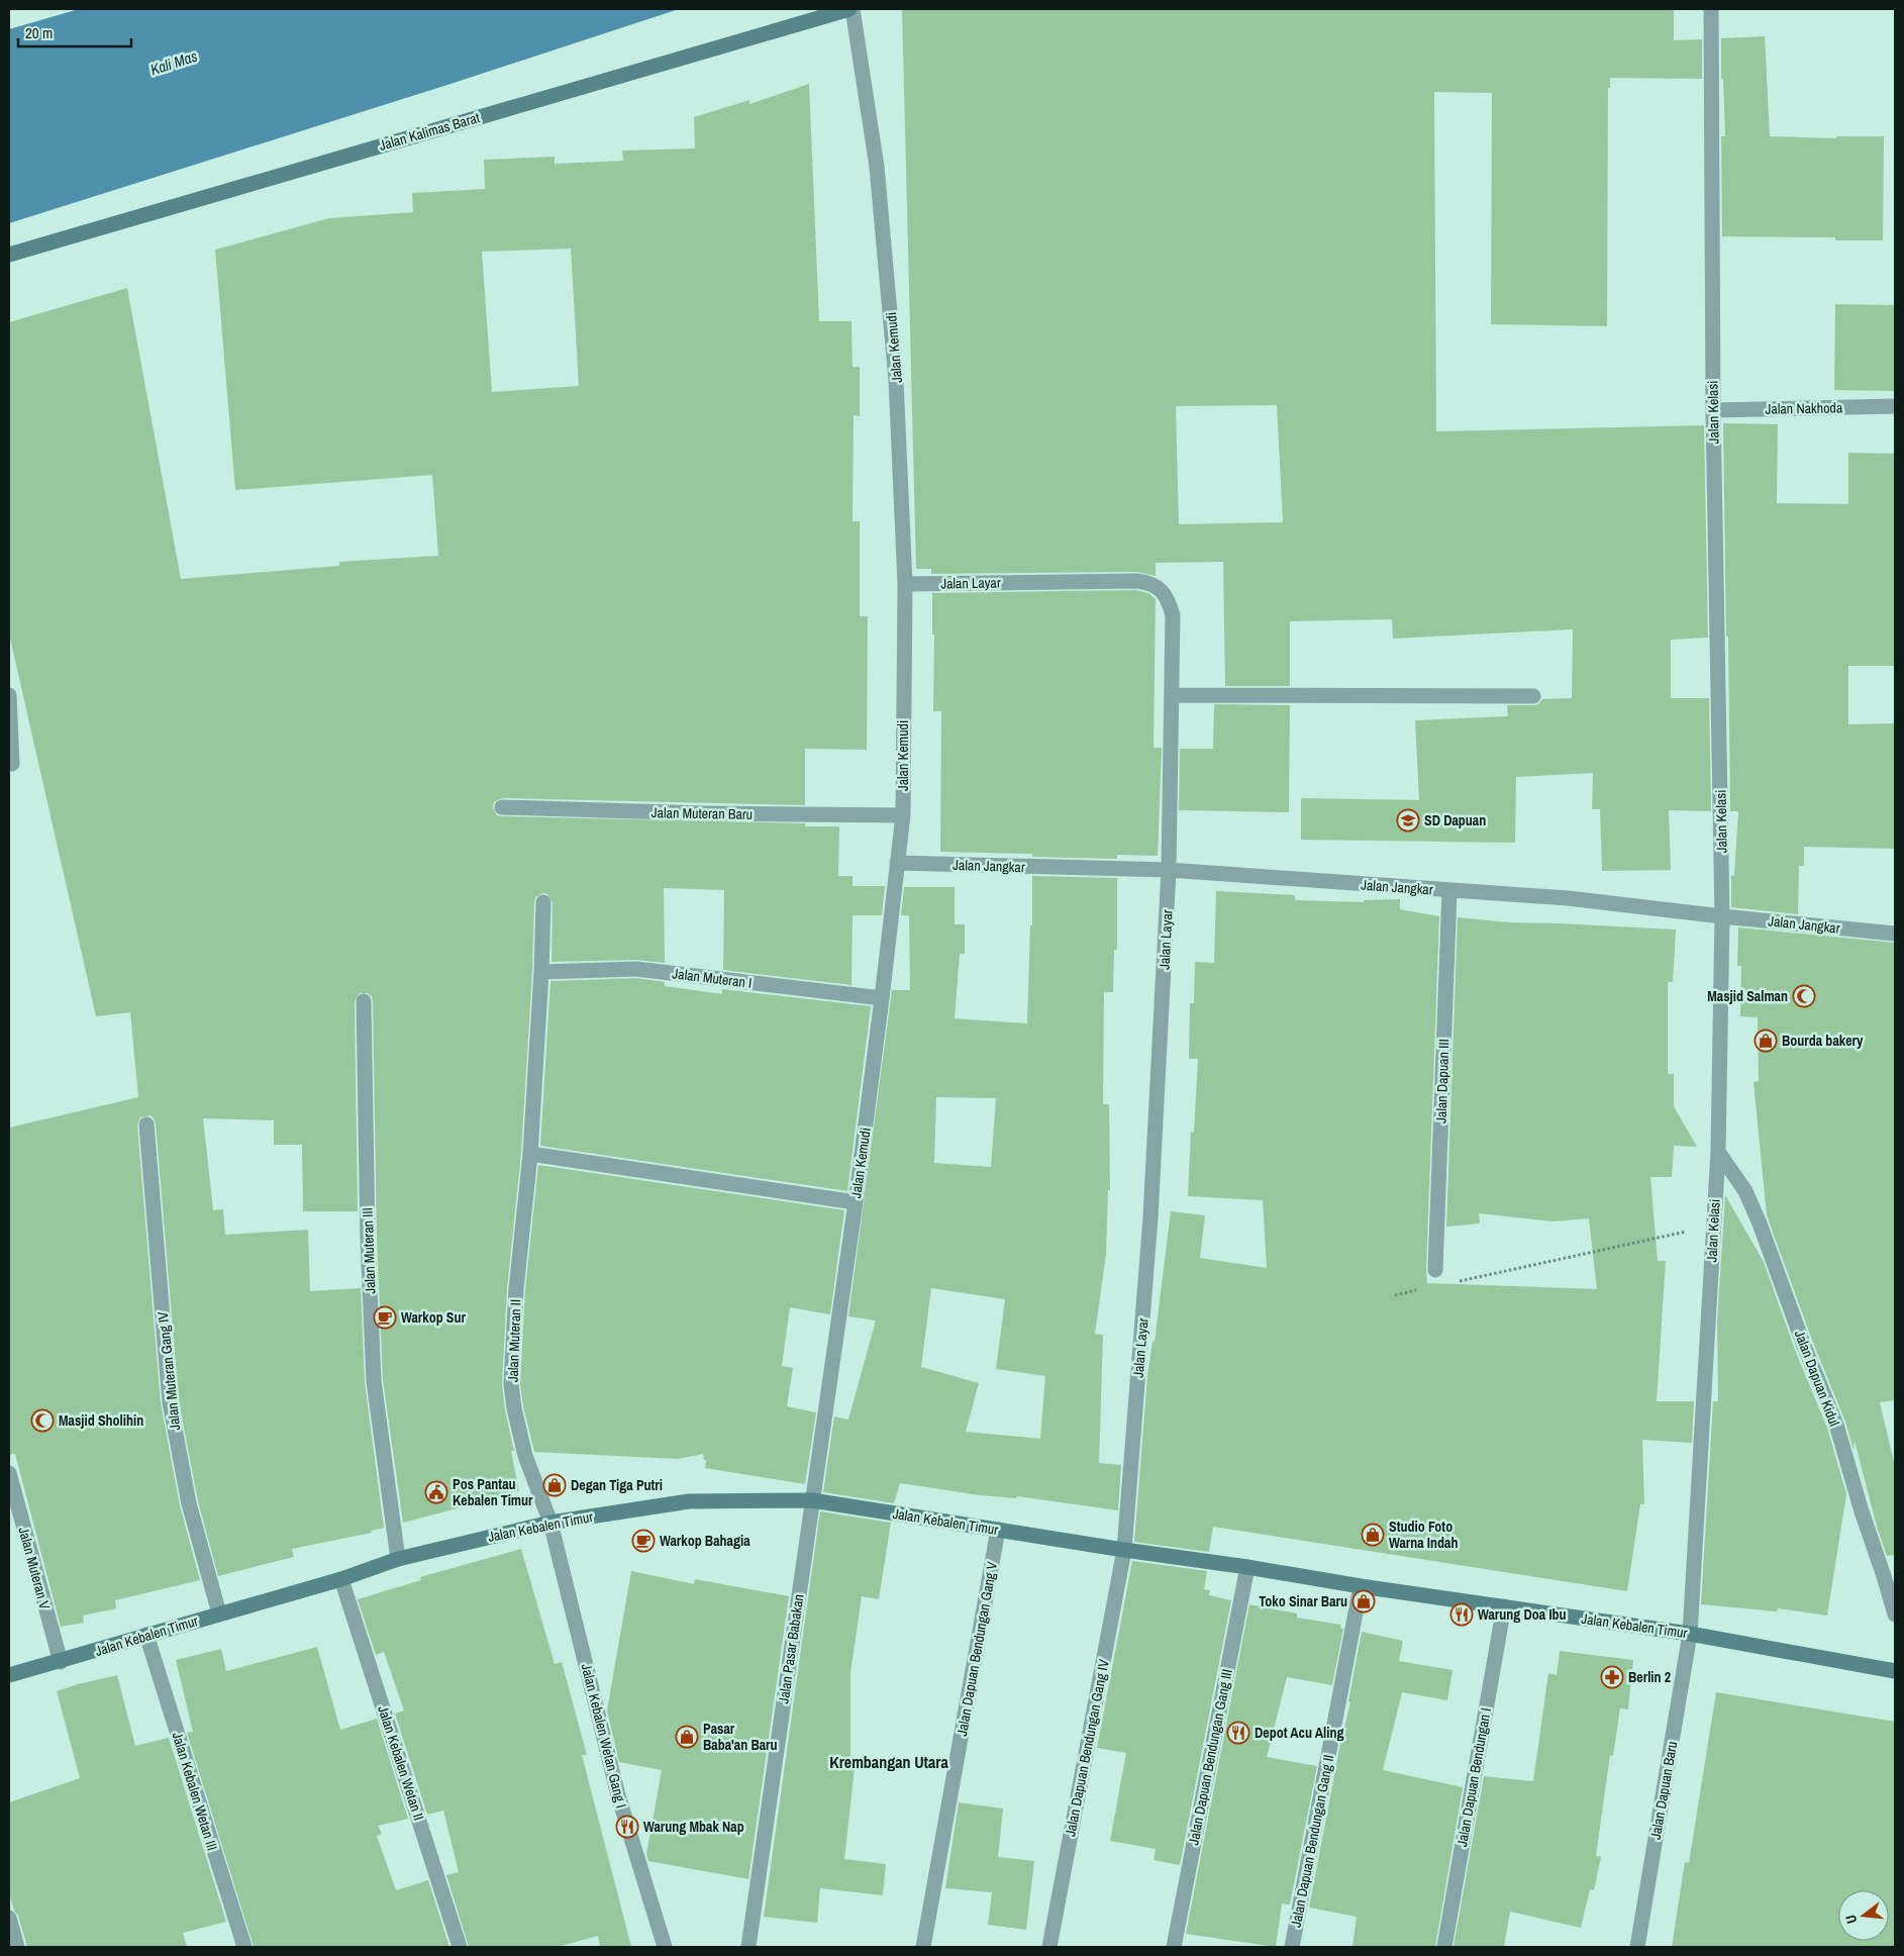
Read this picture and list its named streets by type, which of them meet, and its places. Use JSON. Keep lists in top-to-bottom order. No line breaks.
{"streets":{"street":["Jalan Kalimas Barat","Jalan Kemudi","Jalan Nakhoda","Jalan Kelasi","Jalan Layar","Jalan Muteran Baru","Jalan Jangkar","Jalan Muteran I","Jalan Dapuan III","Jalan Muteran III","Jalan Muteran II","Jalan Muteran Gang IV","Jalan Dapuan Kidul","Jalan Kebalen Timur","Jalan Muteran V","Jalan Pasar Babakan","Jalan Dapuan Bendungan Gang V","Jalan Kebalen Wetan Gang I","Jalan Dapuan Bendungan Gang IV","Jalan Dapuan Bendungan Gang III","Jalan Kebalen Wetan II","Jalan Dapuan Bendungan I","Jalan Dapuan Baru","Jalan Kebalen Wetan III","Jalan Dapuan Bendungan Gang II"]},"crossings":[["Jalan Kalimas Barat","Jalan Kemudi"],["Jalan Kemudi","Jalan Layar"],["Jalan Kemudi","Jalan Muteran Baru"],["Jalan Kemudi","Jalan Jangkar"],["Jalan Kemudi","Jalan Muteran I"],["Jalan Kemudi","Jalan Kebalen Timur"],["Jalan Kemudi","Jalan Pasar Babakan"],["Jalan Nakhoda","Jalan Kelasi"],["Jalan Kelasi","Jalan Jangkar"],["Jalan Kelasi","Jalan Dapuan Kidul"],["Jalan Kelasi","Jalan Kebalen Timur"],["Jalan Kelasi","Jalan Dapuan Baru"],["Jalan Layar","Jalan Jangkar"],["Jalan Layar","Jalan Kebalen Timur"],["Jalan Layar","Jalan Dapuan Bendungan Gang IV"],["Jalan Jangkar","Jalan Dapuan III"],["Jalan Muteran I","Jalan Muteran II"],["Jalan Muteran III","Jalan Kebalen Timur"],["Jalan Muteran II","Jalan Kebalen Timur"],["Jalan Muteran II","Jalan Kebalen Wetan Gang I"],["Jalan Muteran Gang IV","Jalan Kebalen Timur"],["Jalan Kebalen Timur","Jalan Muteran V"],["Jalan Kebalen Timur","Jalan Pasar Babakan"],["Jalan Kebalen Timur","Jalan Dapuan Bendungan Gang V"],["Jalan Kebalen Timur","Jalan Kebalen Wetan Gang I"],["Jalan Kebalen Timur","Jalan Dapuan Bendungan Gang IV"],["Jalan Kebalen Timur","Jalan Dapuan Bendungan Gang III"],["Jalan Kebalen Timur","Jalan Kebalen Wetan II"],["Jalan Kebalen Timur","Jalan Dapuan Bendungan I"],["Jalan Kebalen Timur","Jalan Dapuan Baru"],["Jalan Kebalen Timur","Jalan Kebalen Wetan III"],["Jalan Kebalen Timur","Jalan Dapuan Bendungan Gang II"]],"districts":["Krembangan Utara"],"water":["Kali Mas"],"places":{"school or university":["SD Dapuan"],"mosque":["Masjid Salman","Masjid Sholihin"],"shop":["Bourda bakery","Degan Tiga Putri","Studio Foto Warna Indah","Toko Sinar Baru","Pasar Baba'an Baru"],"cafe":["Warkop Sur","Warkop Bahagia"],"public building":["Pos Pantau Kebalen Timur"],"restaurant":["Warung Doa Ibu","Depot Acu Aling","Warung Mbak Nap"],"pharmacy":["Berlin 2"]},"scale_bar":"20 m","north":"left"}
